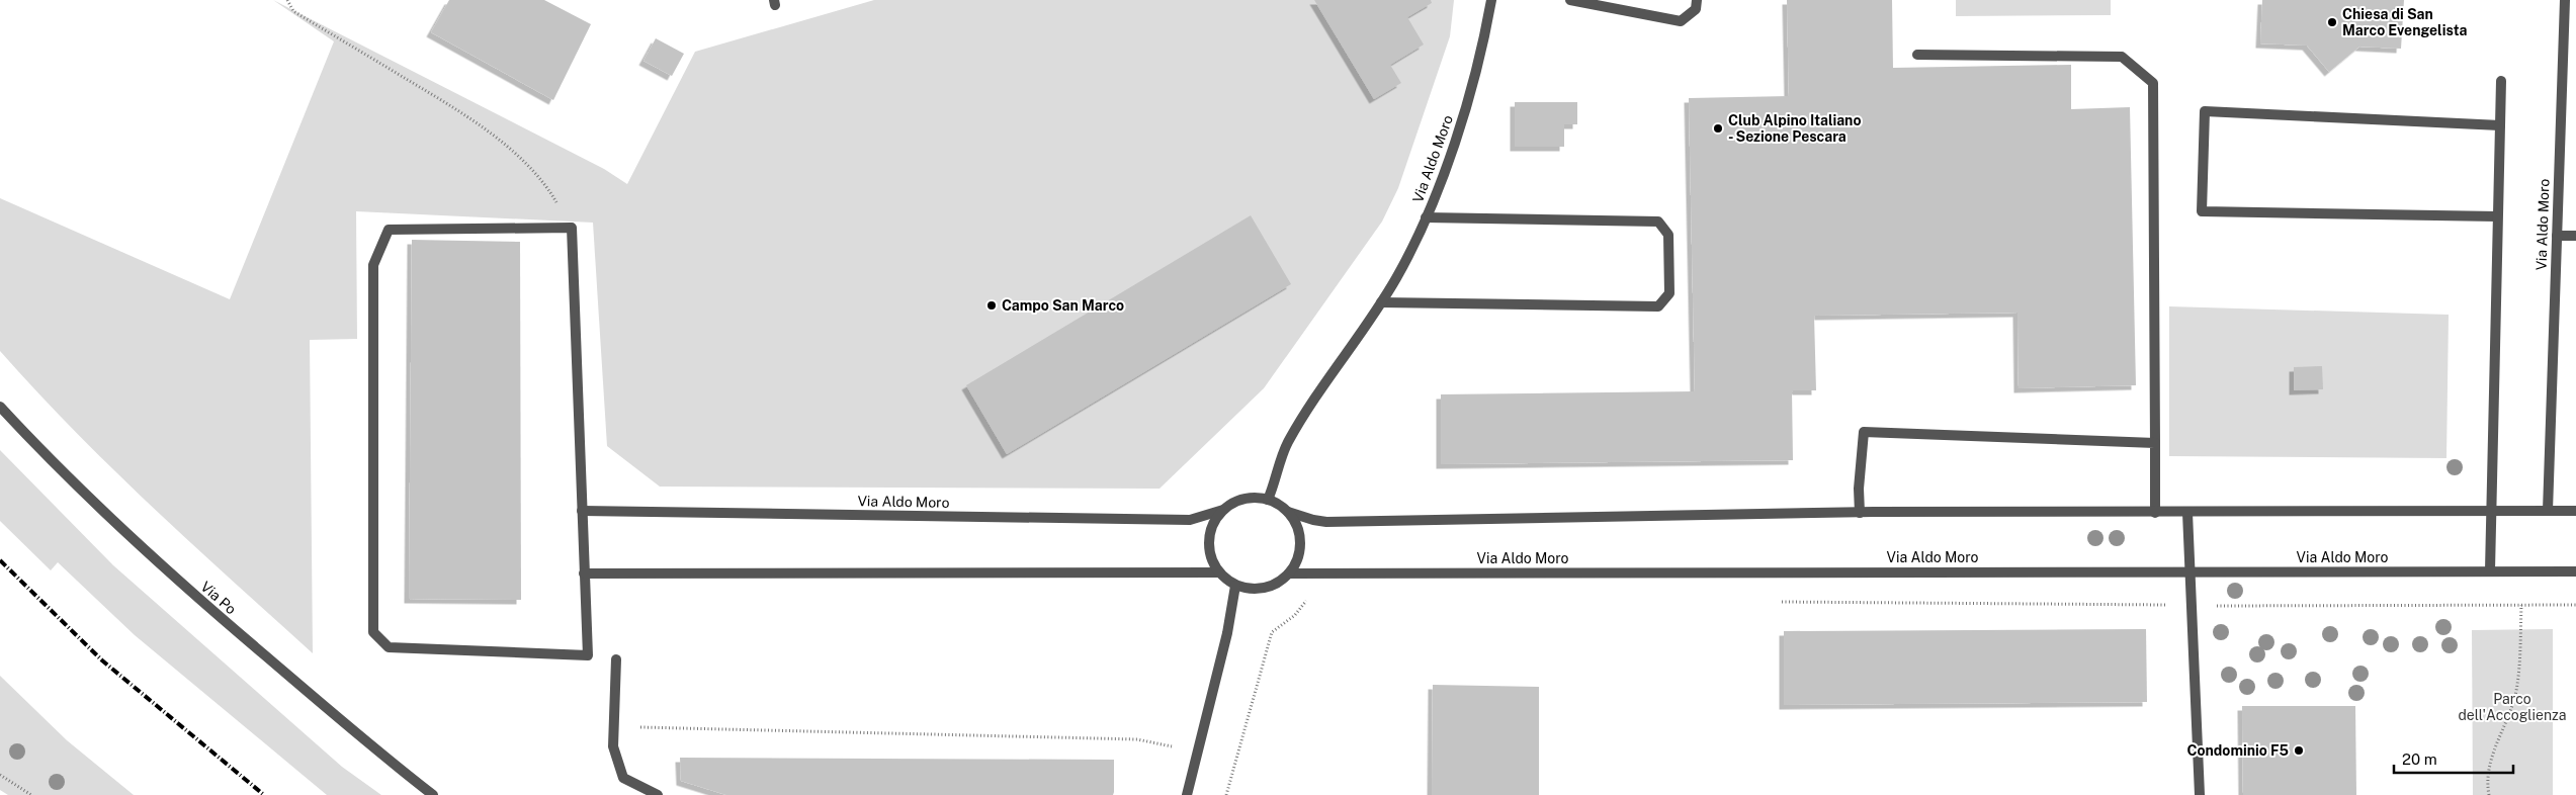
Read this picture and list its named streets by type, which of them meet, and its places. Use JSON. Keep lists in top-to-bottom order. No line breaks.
{"streets":{"street":["Via Aldo Moro","Via Po"]},"parks":["Parco dell'Accoglienza"],"places":["Chiesa di San Marco Evengelista","Club Alpino Italiano - Sezione Pescara","Campo San Marco","Condominio F5"],"scale_bar":"20 m"}
